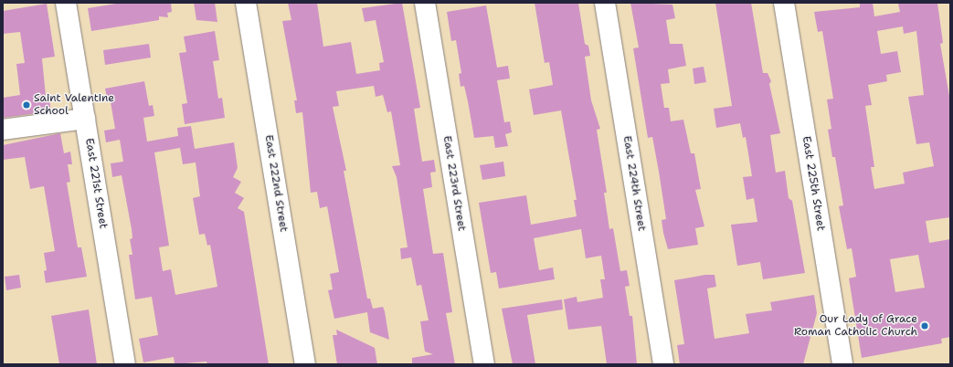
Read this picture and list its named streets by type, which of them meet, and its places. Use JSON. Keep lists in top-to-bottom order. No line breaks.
{"streets":{"street":["East 221st Street","East 222nd Street","East 223rd Street","East 224th Street","East 225th Street"]},"places":["Saint Valentine School","Our Lady of Grace Roman Catholic Church"]}
